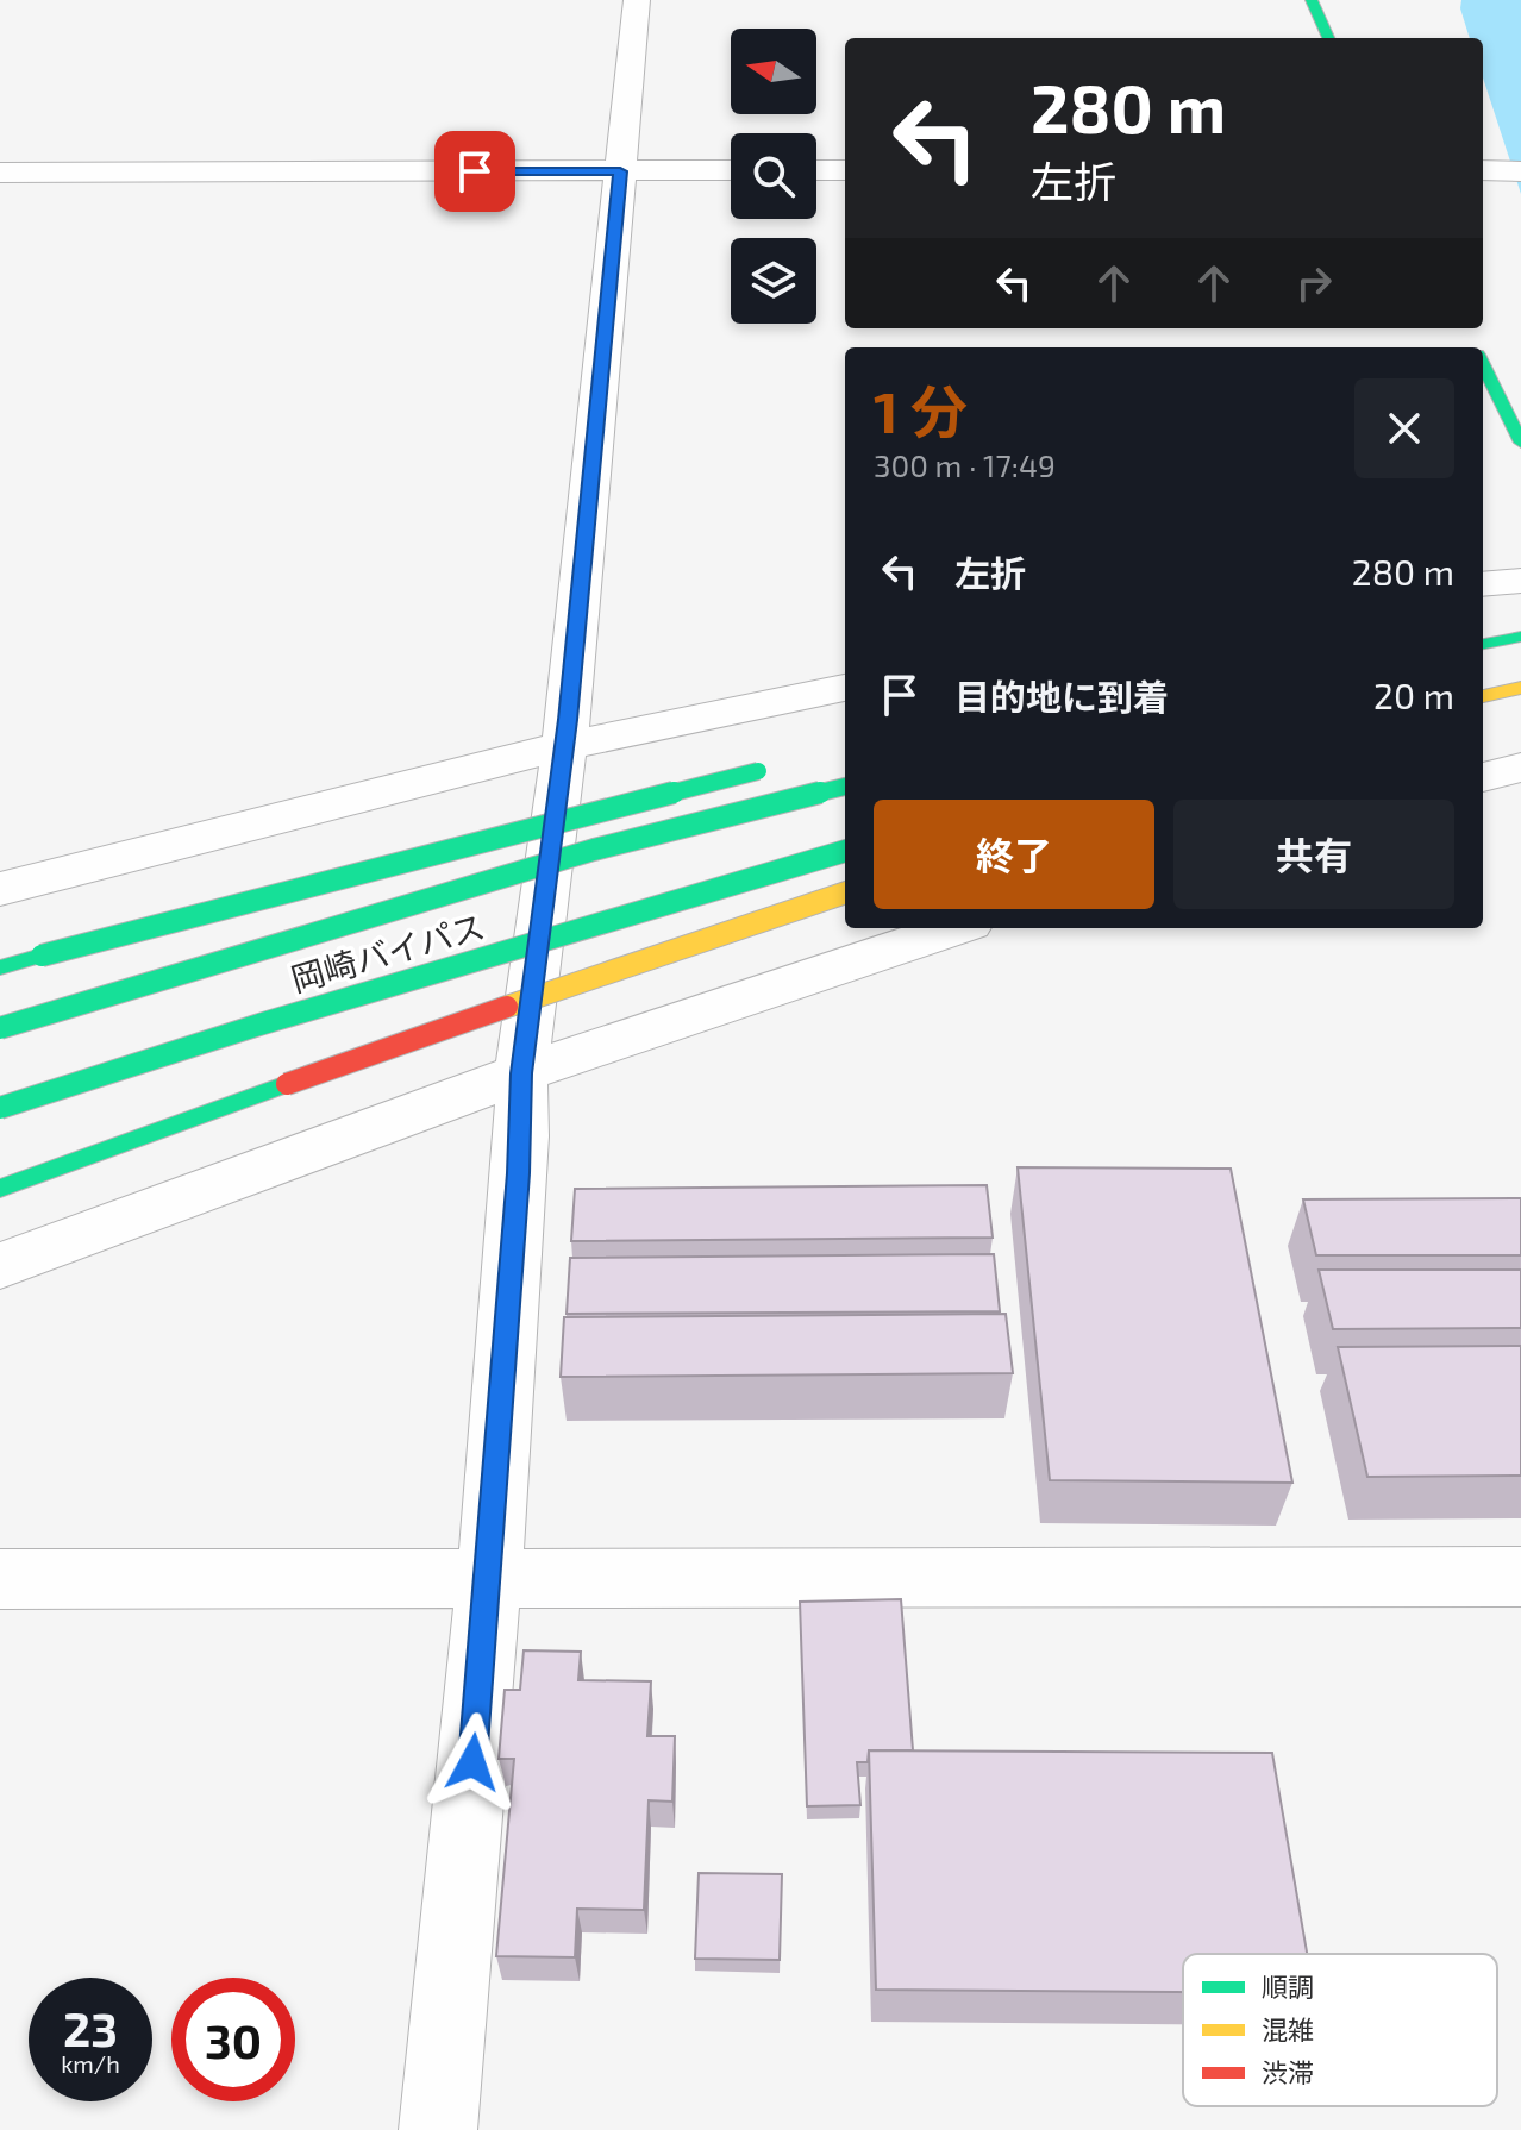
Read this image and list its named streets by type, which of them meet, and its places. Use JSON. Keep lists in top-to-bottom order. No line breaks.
{"streets":{"main road":["岡崎バイパス"]},"legend":["順調","混雑","渋滞"],"north":"left","page":{"turn":["280 m","左折"],"heading":["1 分","300 m · 17:49"],"list":[{"name":"左折","value":"280 m"},{"name":"目的地に到着","value":"20 m"}],"buttons":["終了","共有"],"speed":"23 km/h","limit":"30"}}
